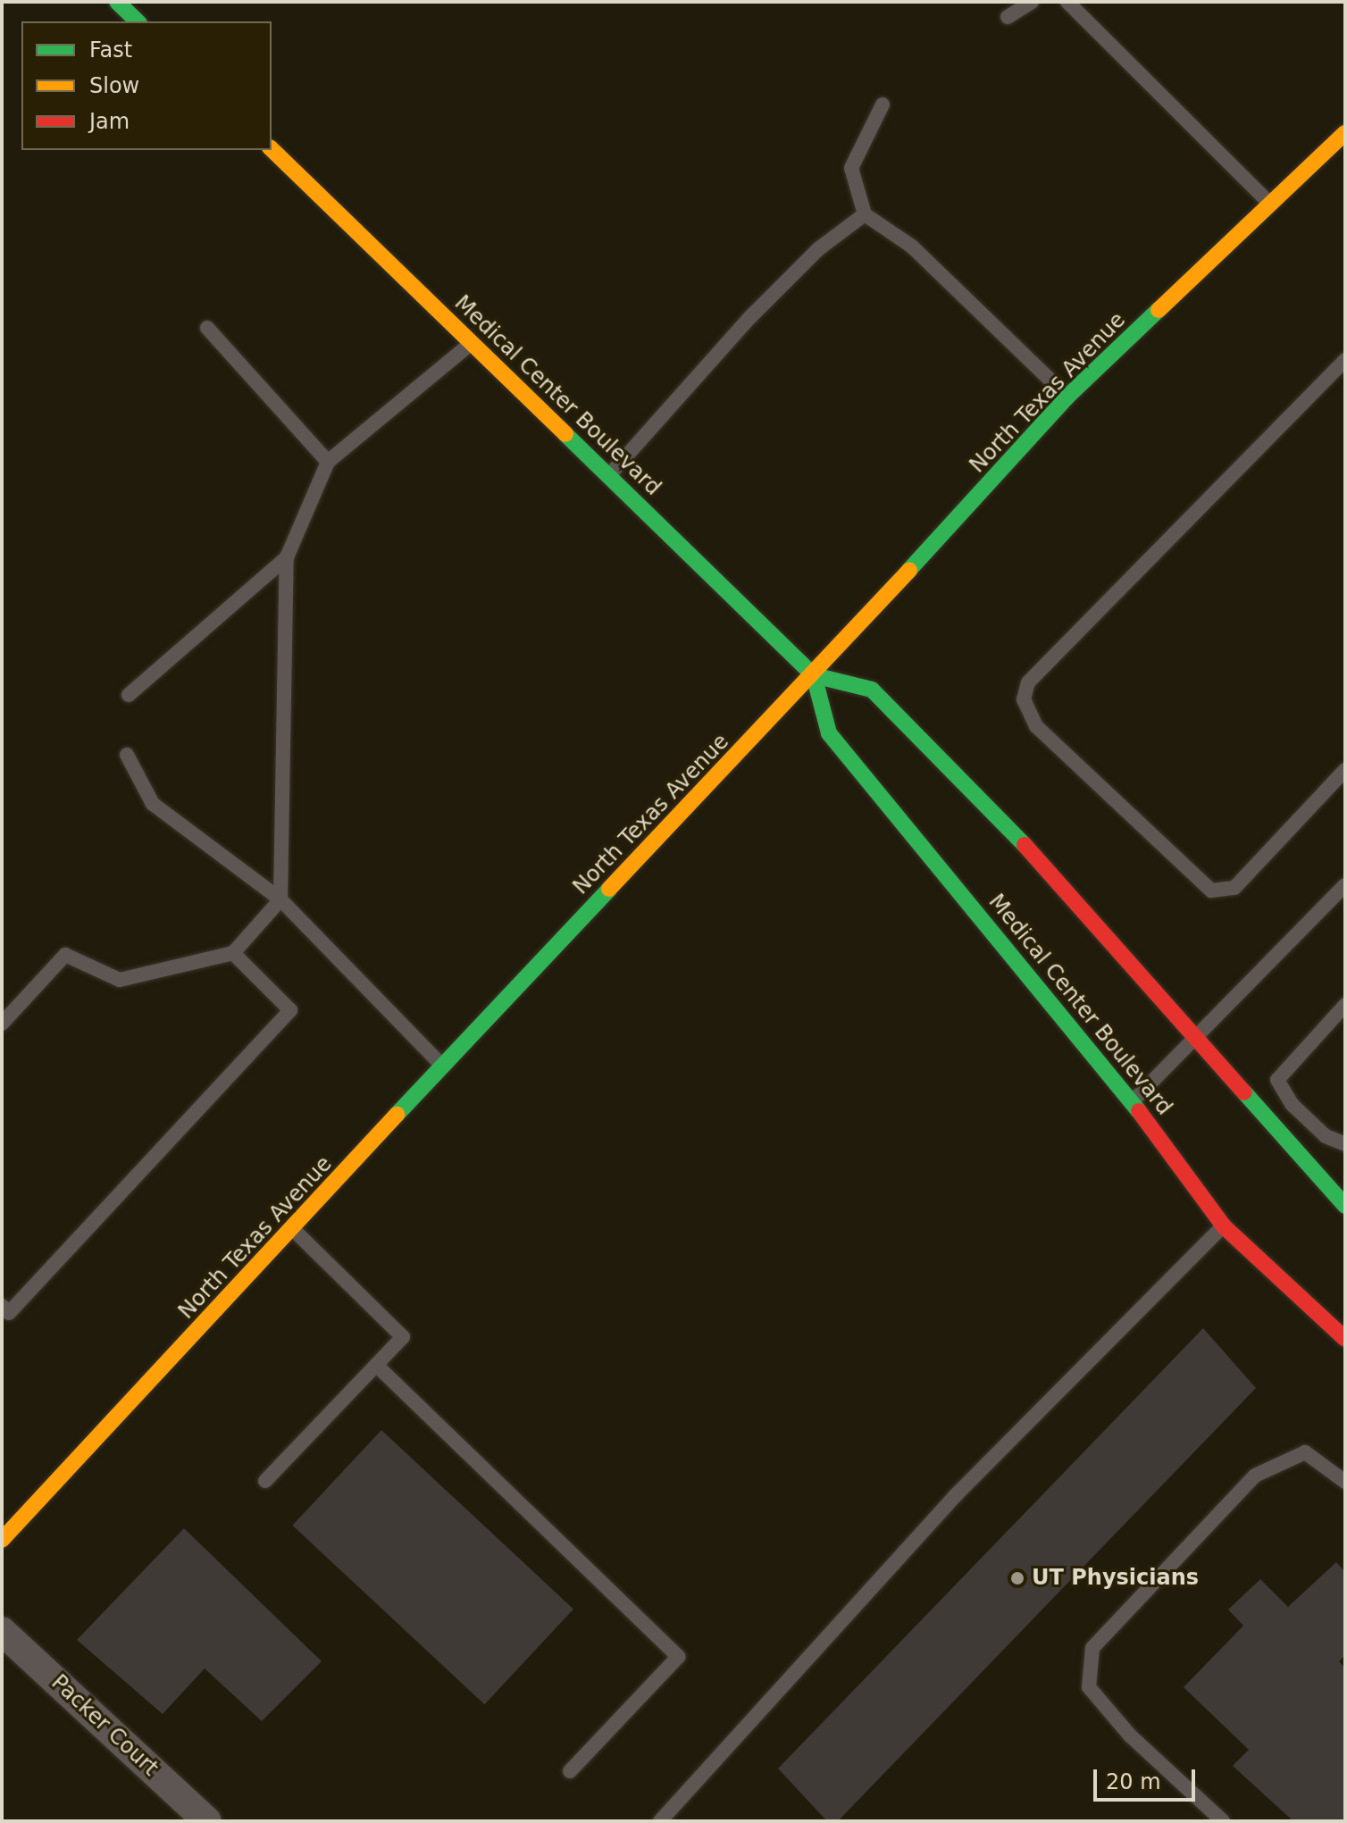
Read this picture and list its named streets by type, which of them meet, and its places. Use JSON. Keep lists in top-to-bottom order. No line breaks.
{"streets":{"street":["North Texas Avenue","Medical Center Boulevard","Packer Court"]},"crossings":[["North Texas Avenue","Medical Center Boulevard"]],"places":["UT Physicians"],"legend":["Fast","Slow","Jam"],"scale_bar":"20 m"}
